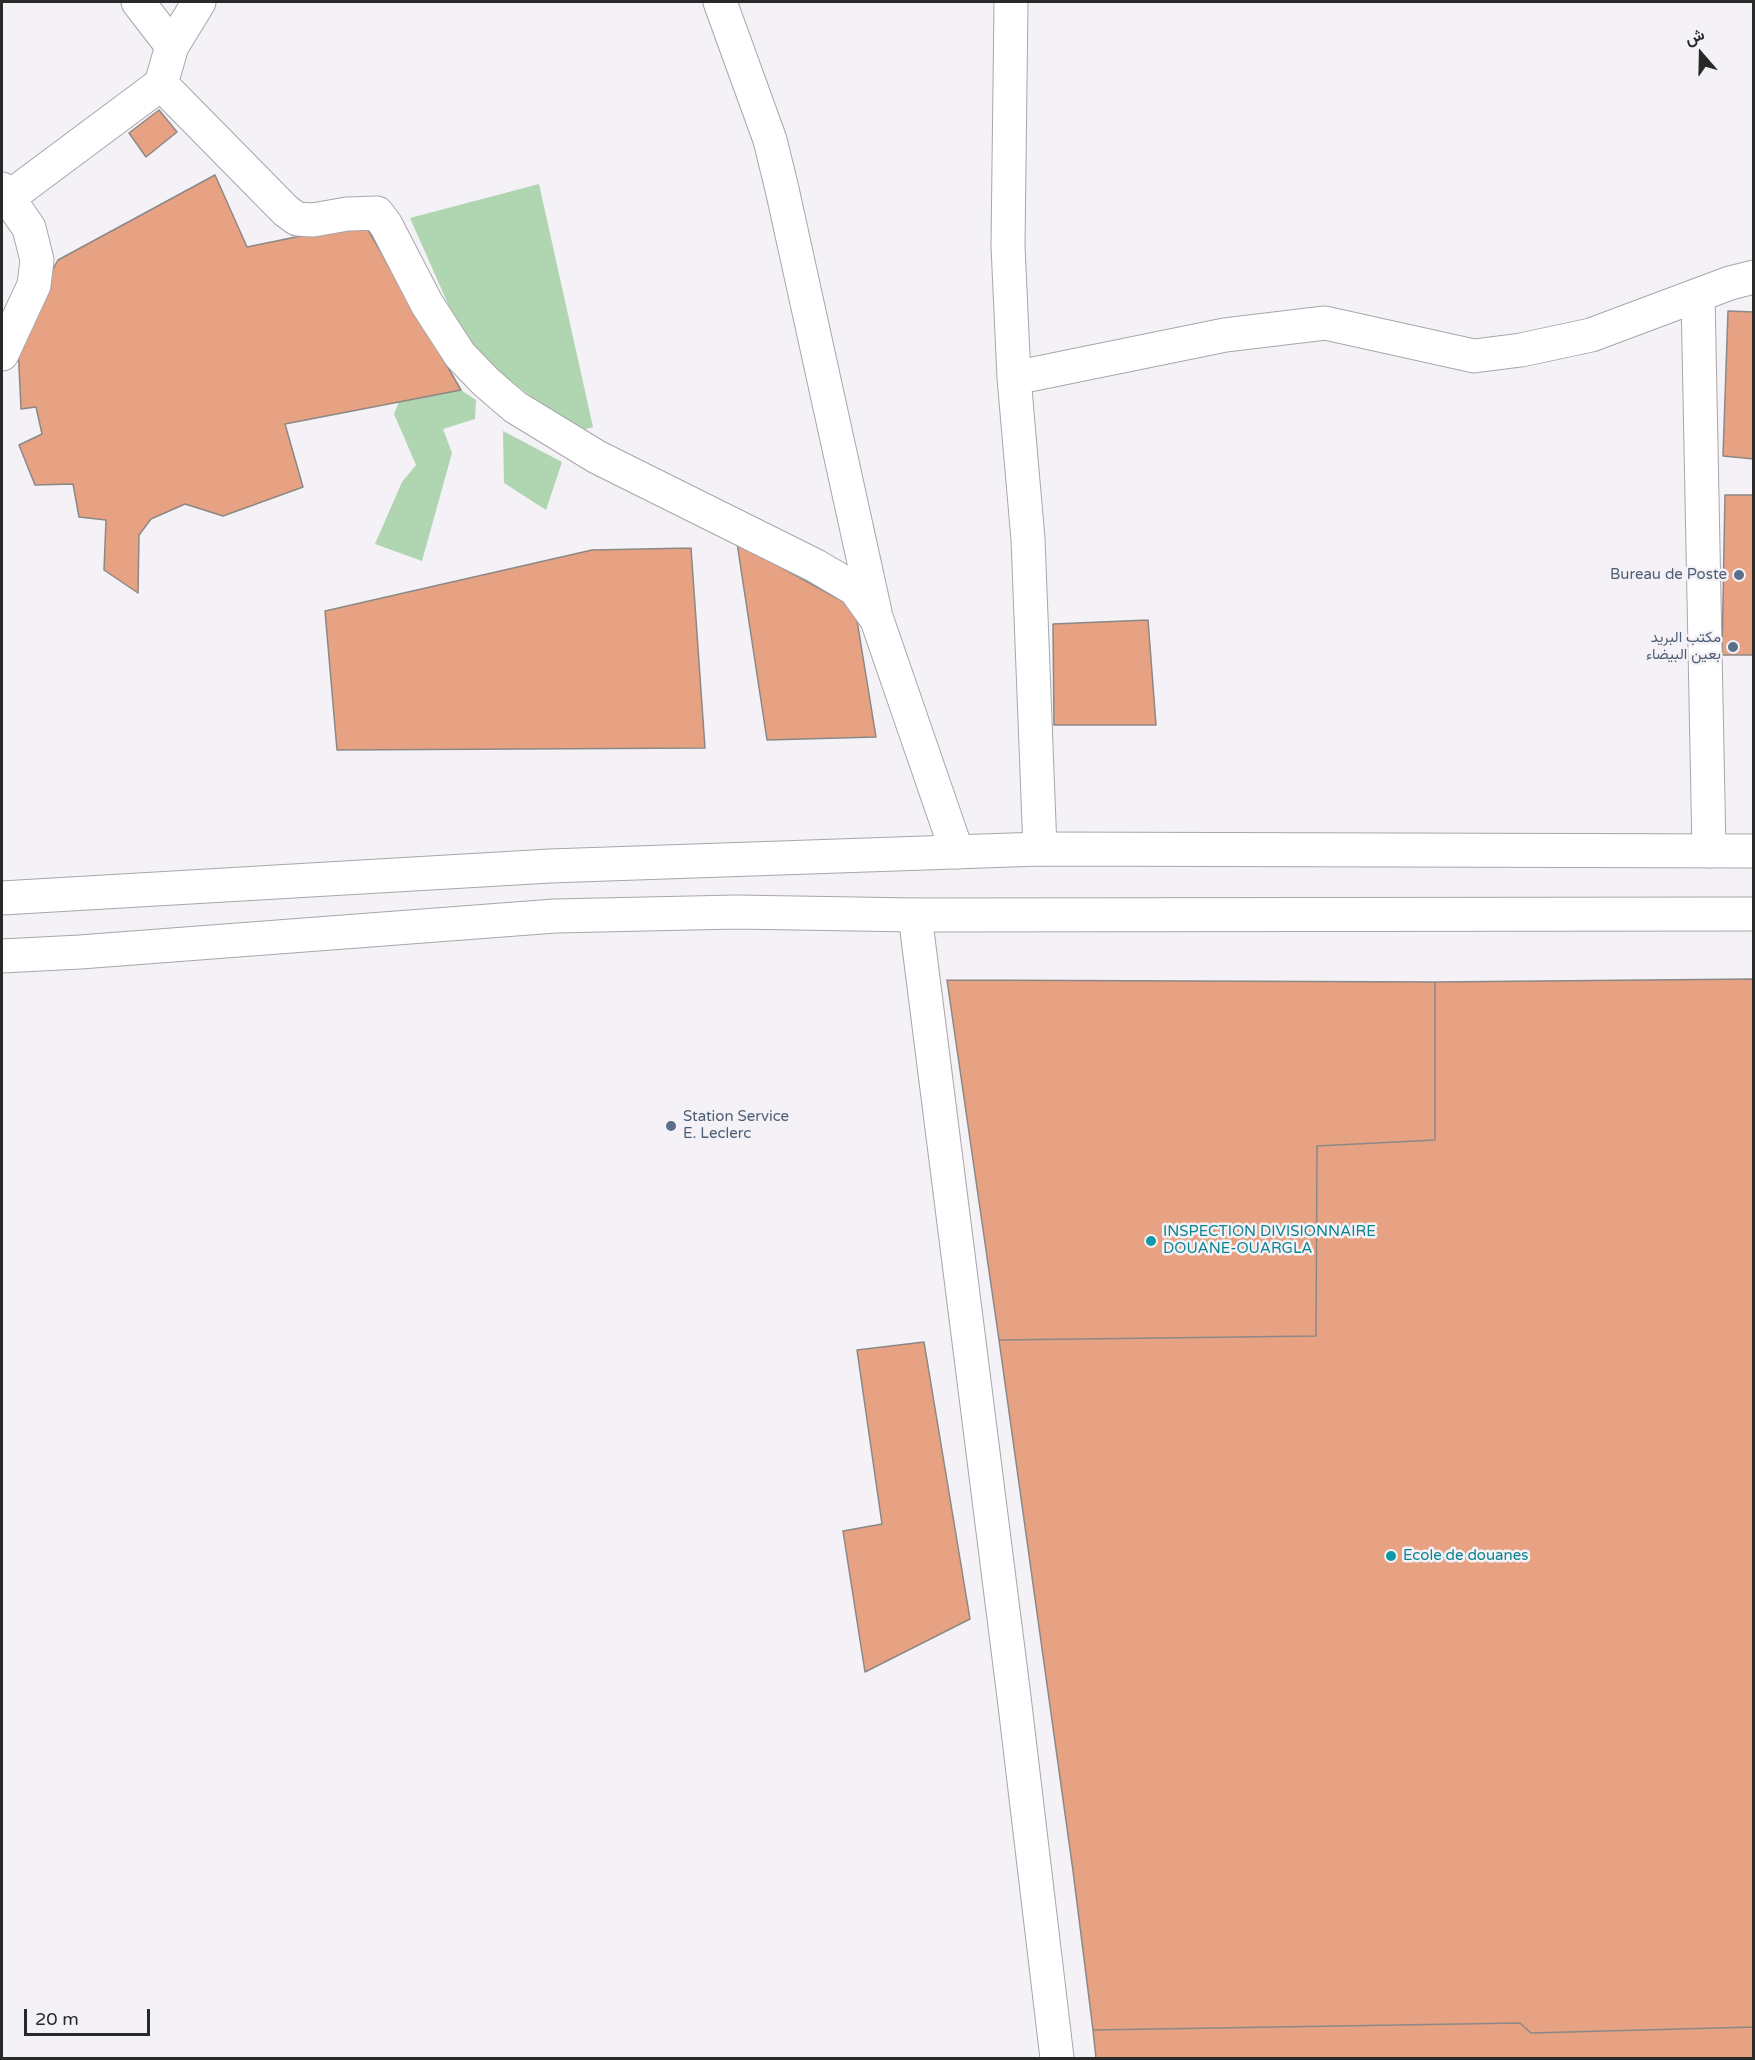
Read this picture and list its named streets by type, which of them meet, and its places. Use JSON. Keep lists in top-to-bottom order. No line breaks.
{"places":["Bureau de Poste","مكتب البريد بعين البيضاء","Station Service E. Leclerc","INSPECTION DIVISIONNAIRE DOUANE-OUARGLA","Ecole de douanes"],"scale_bar":"20 m","north":"top"}
